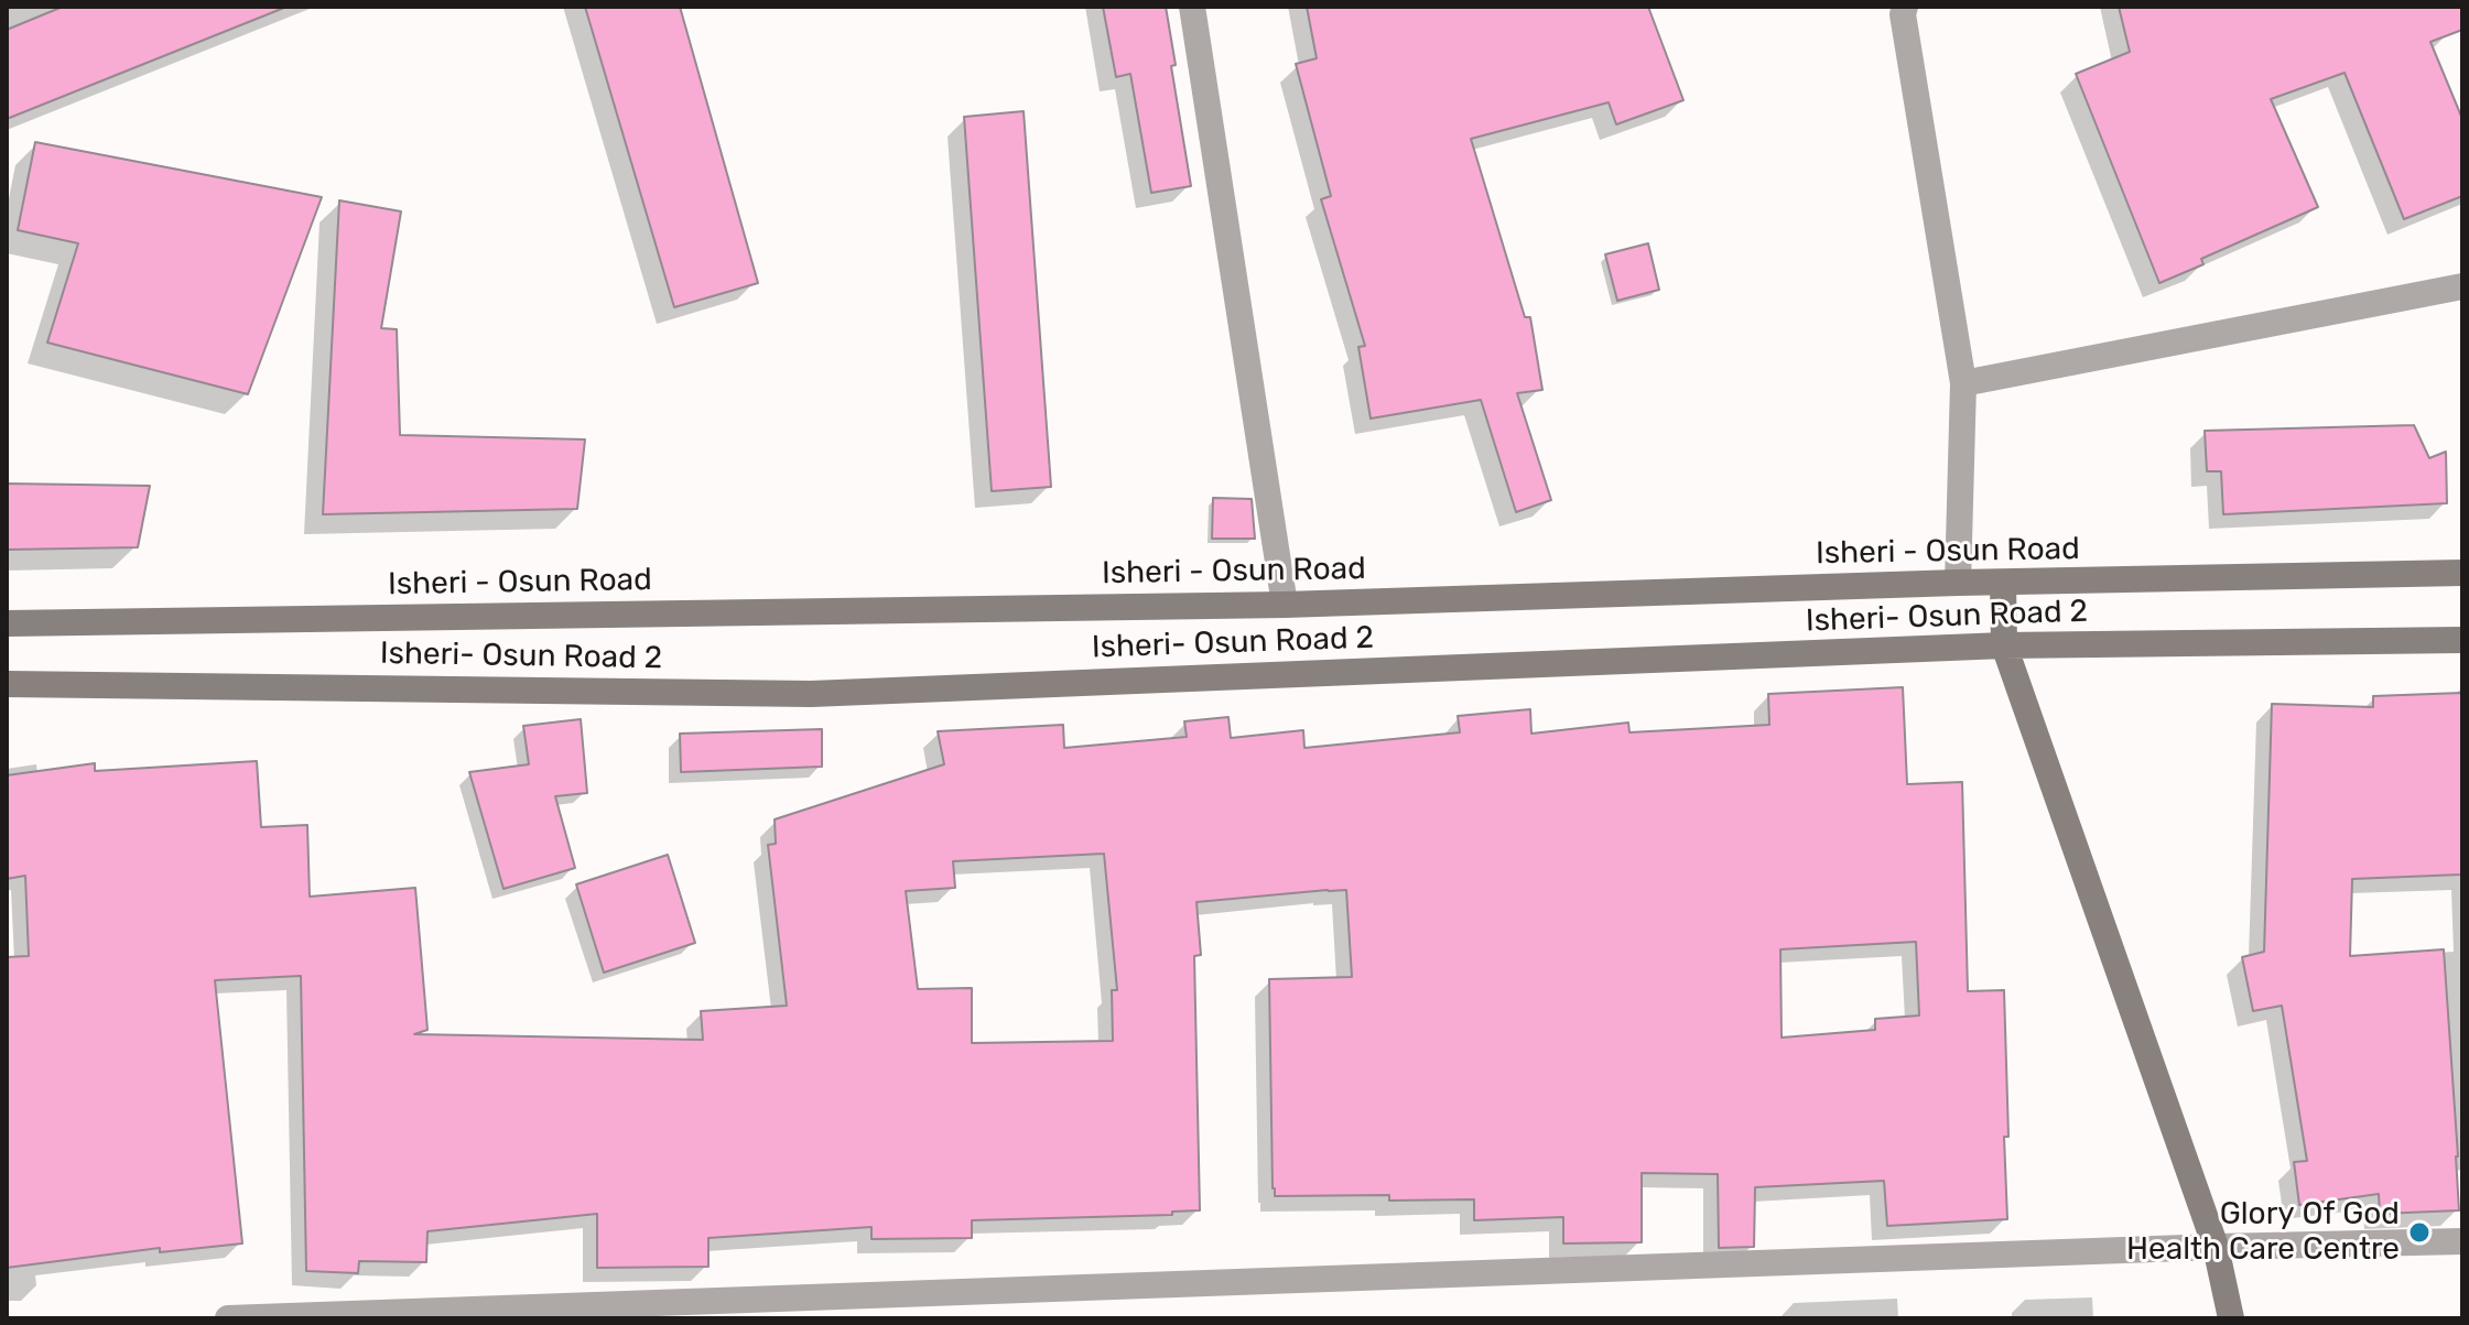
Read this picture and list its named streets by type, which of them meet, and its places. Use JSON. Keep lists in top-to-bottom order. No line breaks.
{"streets":{"main road":["Isheri - Osun Road","Isheri- Osun Road 2"]},"places":["Glory Of God Health Care Centre"]}
